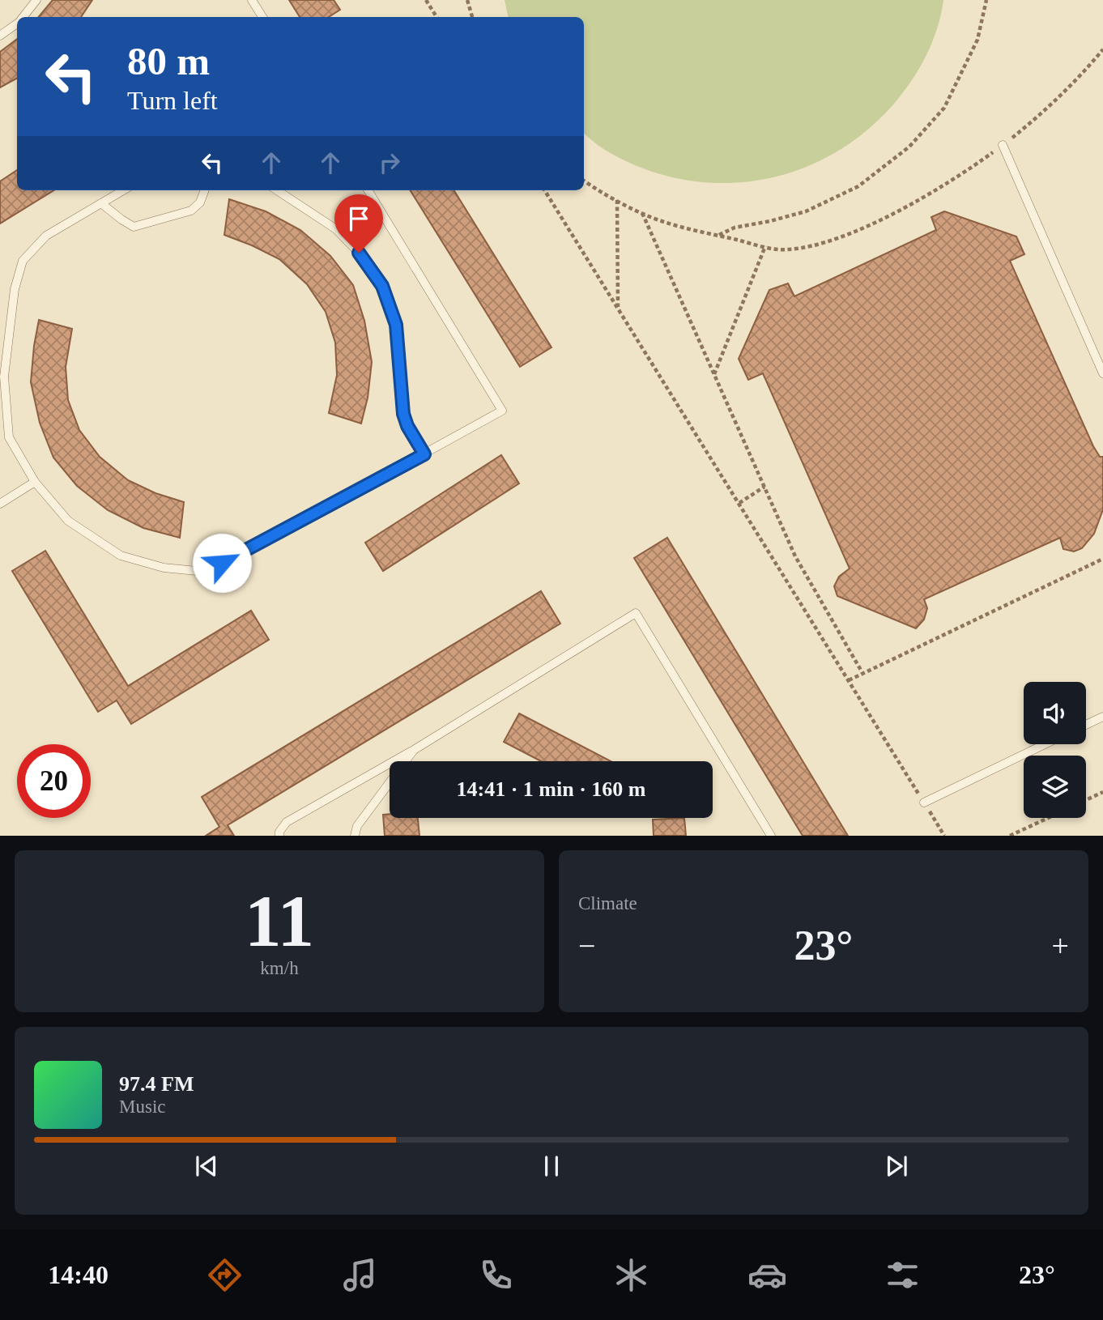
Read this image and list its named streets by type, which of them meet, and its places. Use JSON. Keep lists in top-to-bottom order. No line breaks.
{"page":{"turn":["80 m","Turn left"],"limit":"20","trip":"14:41 · 1 min · 160 m","tile":[["11","km/h"],"Climate"],"heat":["−","23°","+"],"song":["97.4 FM","Music"],"tabs":["14:40","23°"]}}
